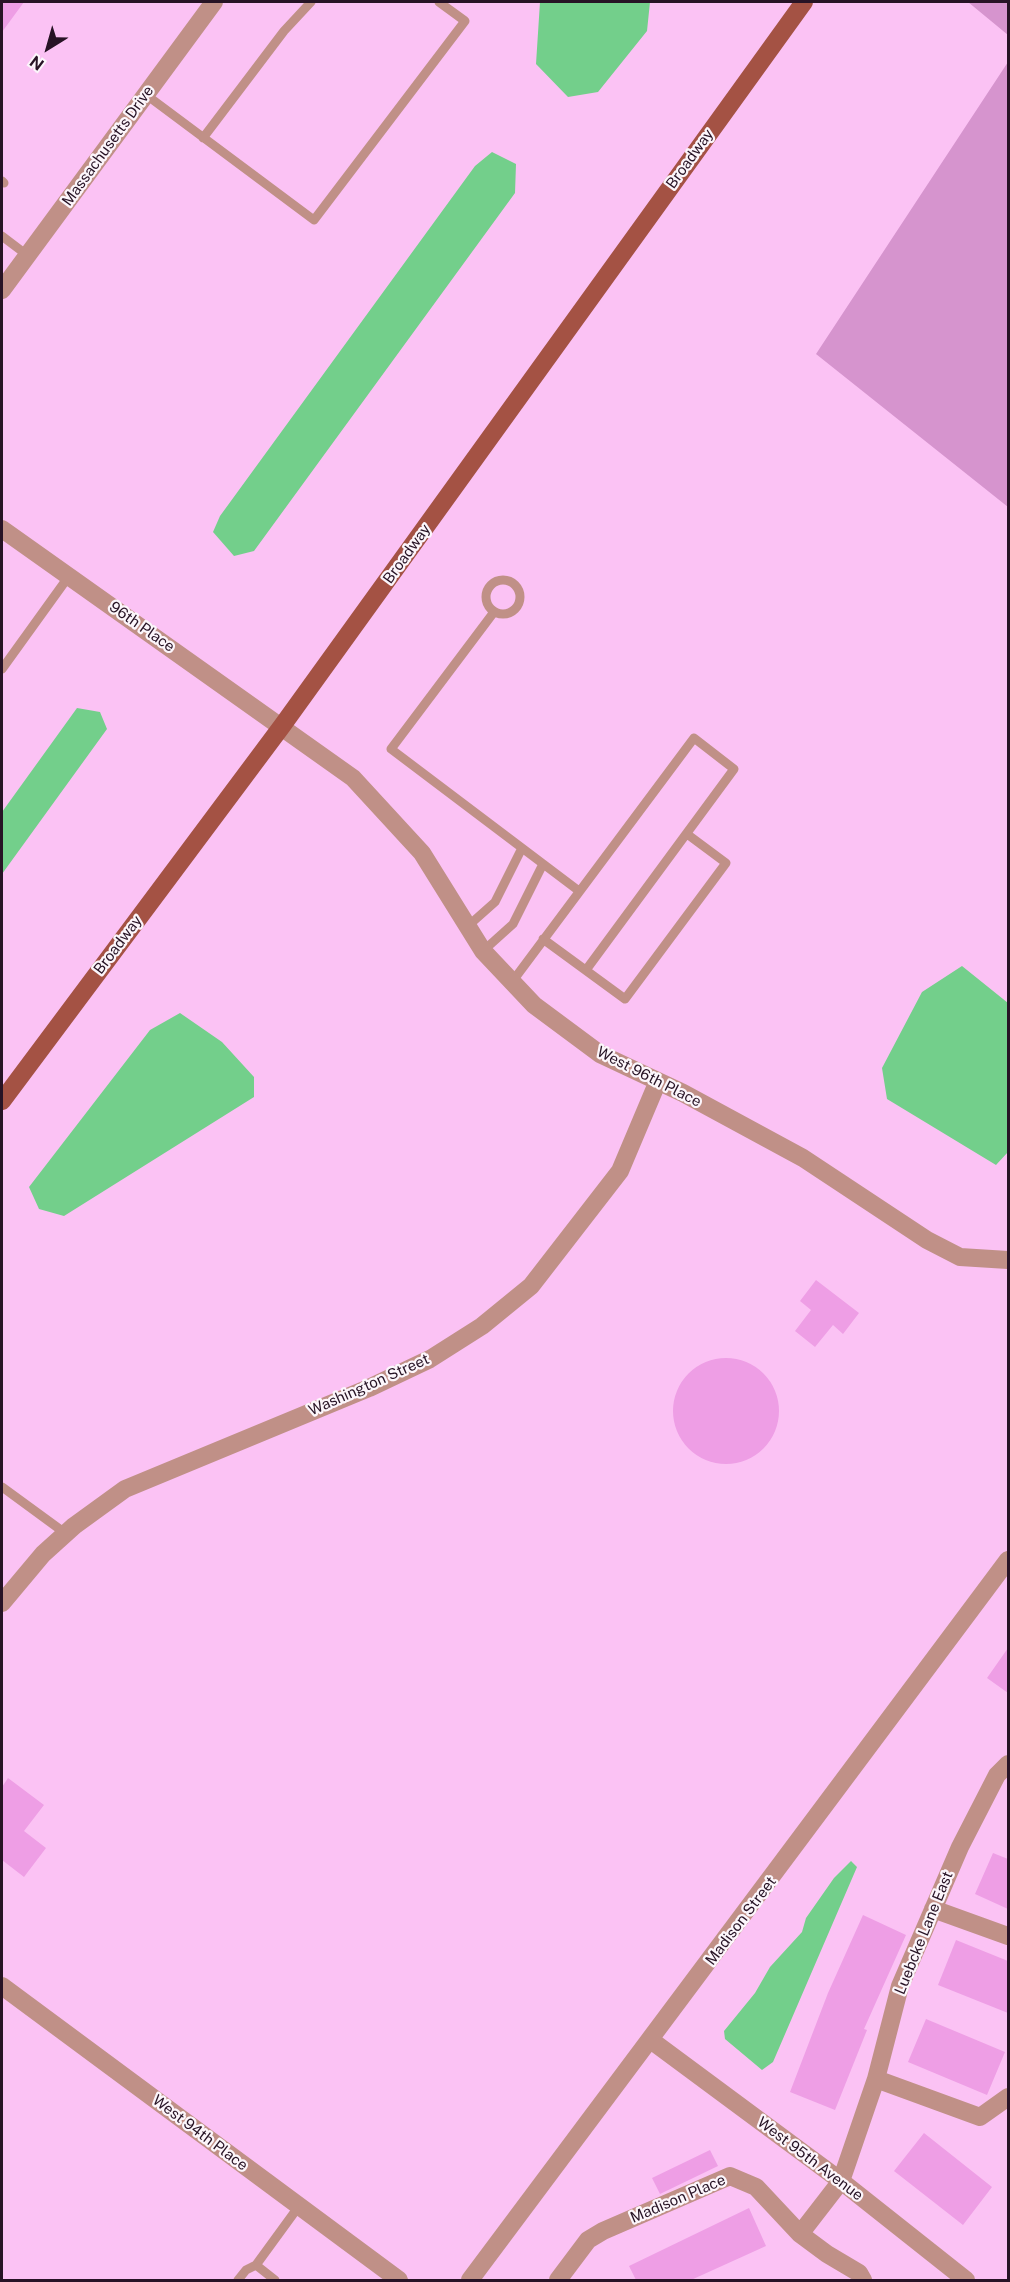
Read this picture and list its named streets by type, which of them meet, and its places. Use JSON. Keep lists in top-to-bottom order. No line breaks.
{"streets":{"main road":["Broadway"],"street":["Massachusetts Drive","96th Place","West 96th Place","Washington Street","Madison Street","Luebcke Lane East","West 94th Place","West 95th Avenue","Madison Place"]},"crossings":[["Broadway","96th Place"],["Broadway","West 96th Place"],["96th Place","West 96th Place"],["West 96th Place","Washington Street"],["Madison Street","West 95th Avenue"],["Luebcke Lane East","West 95th Avenue"],["Luebcke Lane East","Madison Place"]],"north":"bottom left"}
